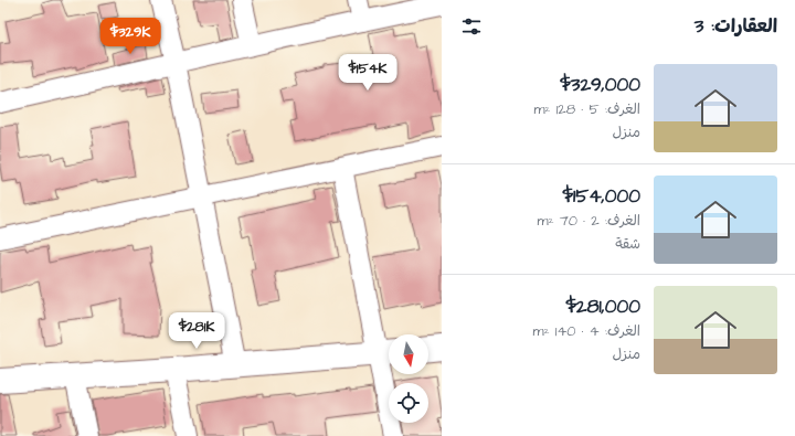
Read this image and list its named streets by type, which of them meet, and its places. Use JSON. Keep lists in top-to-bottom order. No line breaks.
{"north":"bottom","page":{"heading":"العقارات: 3","price":["$329K","$154K","$281K"],"list":[{"name":"$329,000","note":"الغرف: 5 · 128 m² · منزل"},{"name":"$154,000","note":"الغرف: 2 · 70 m² · شقة"},{"name":"$281,000","note":"الغرف: 4 · 140 m² · منزل"}]}}
